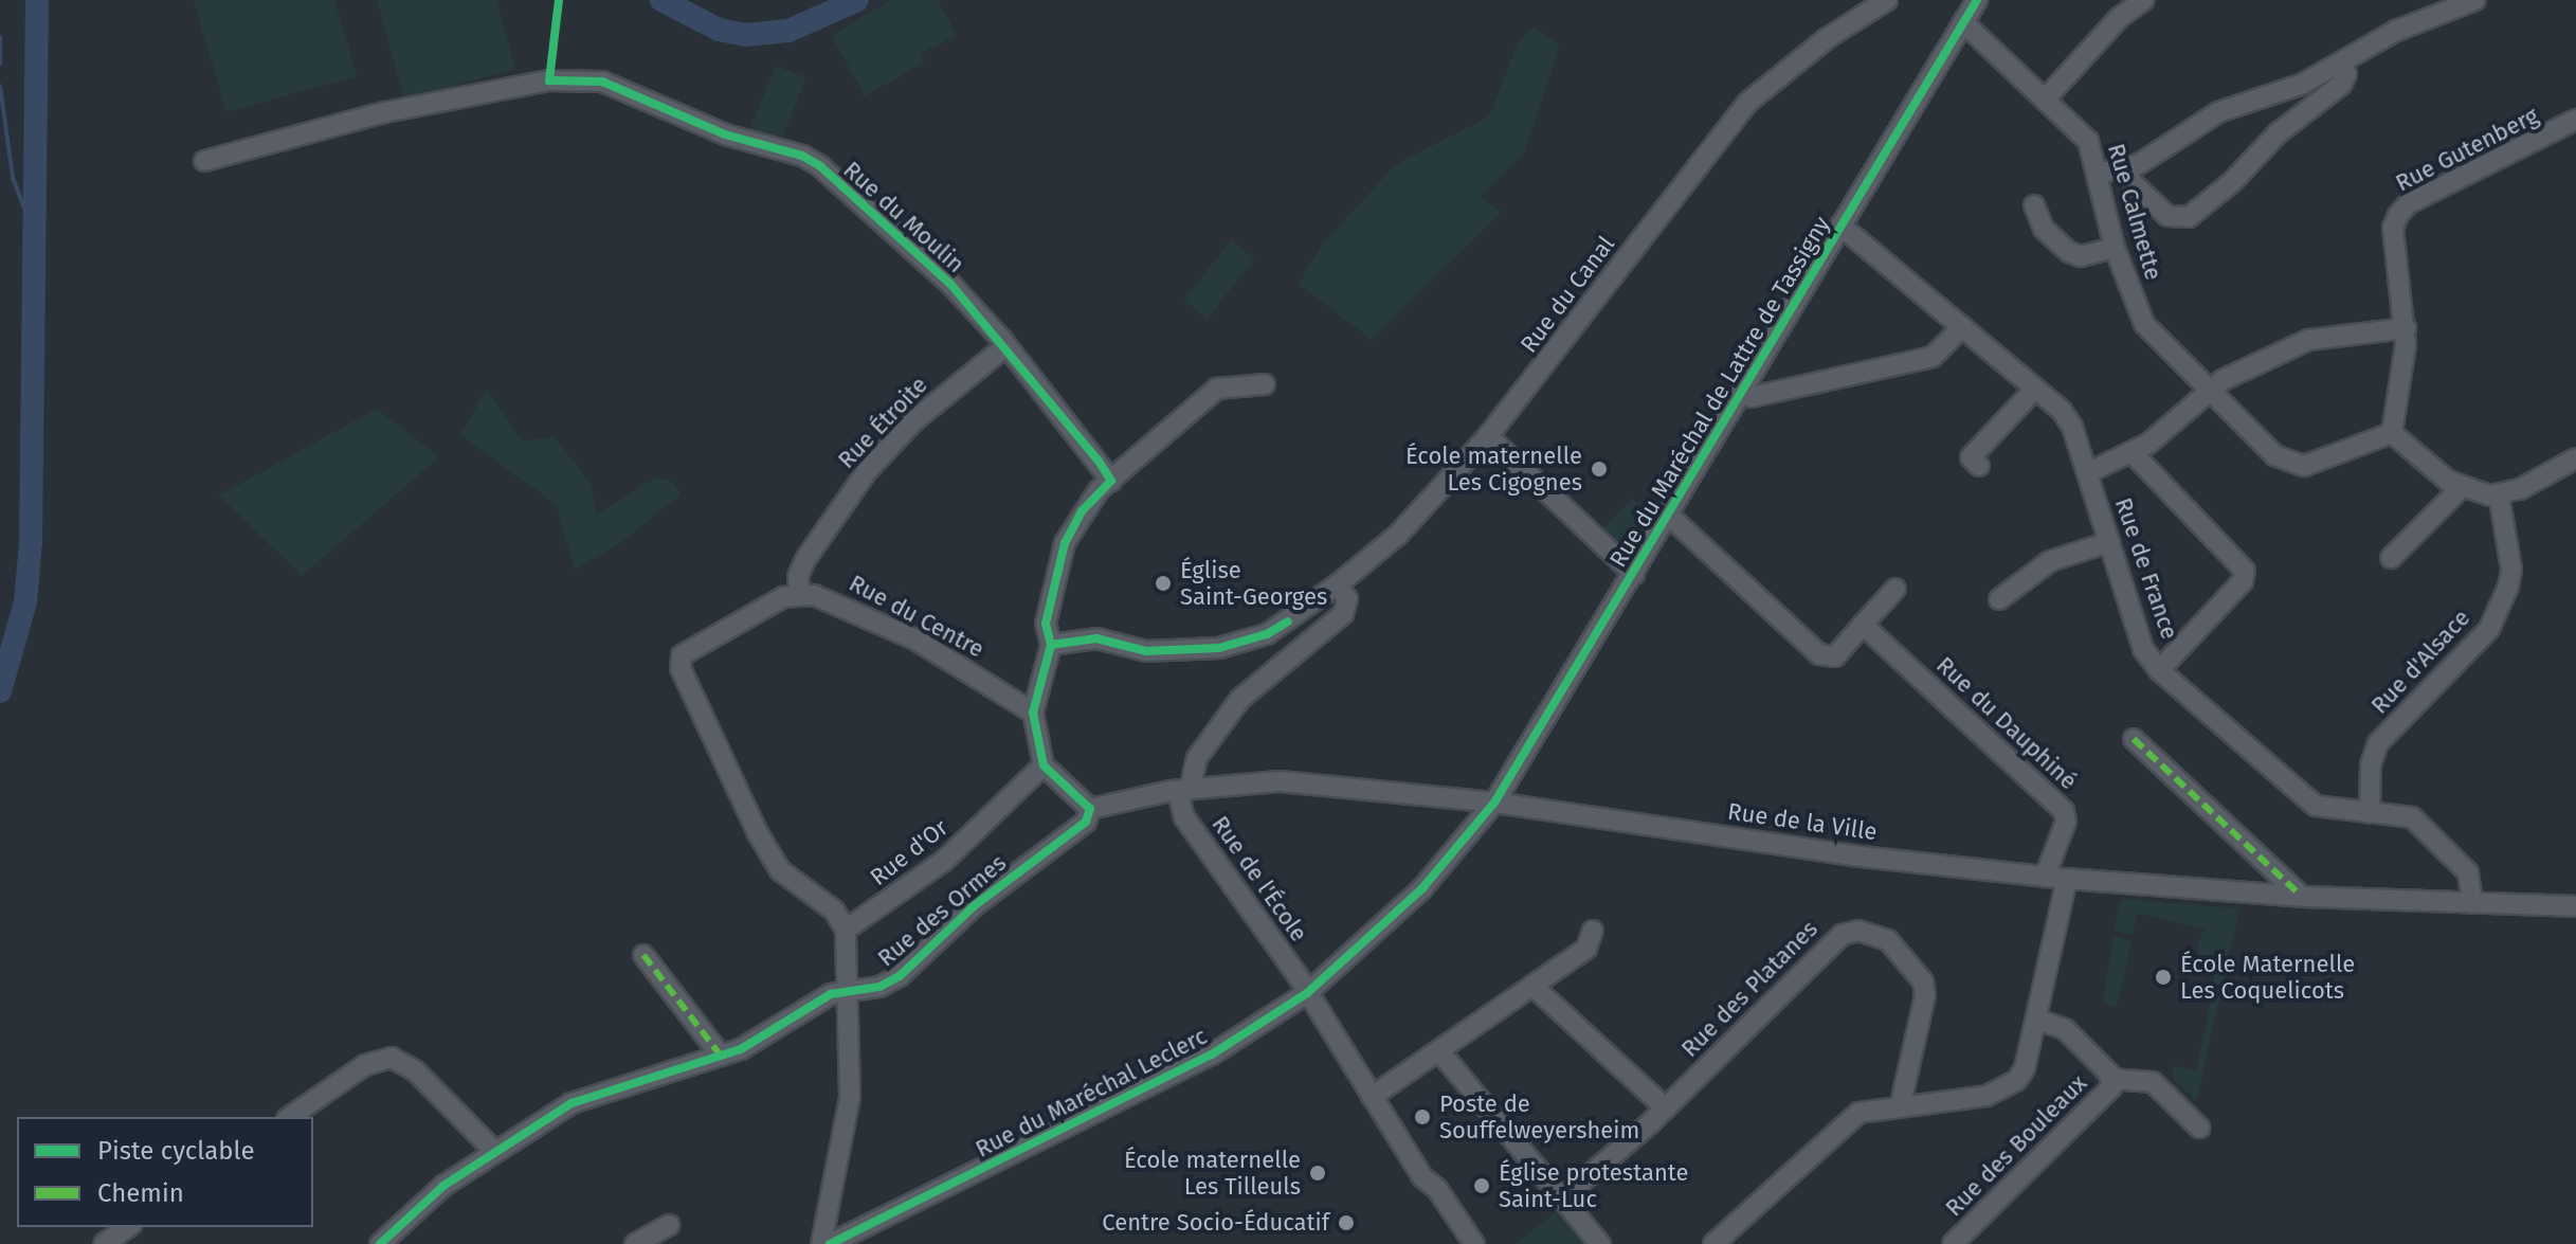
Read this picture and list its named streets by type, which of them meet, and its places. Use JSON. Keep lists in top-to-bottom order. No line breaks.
{"streets":{"street":["Rue Gutenberg","Rue Calmette","Rue du Moulin","Rue du Canal","Rue du Maréchal de Lattre de Tassigny","Rue Étroite","Rue de France","Rue du Centre","Rue d'Alsace","Rue du Dauphiné","Rue de la Ville","Rue d'Or","Rue de l'École","Rue des Ormes","Rue des Platanes","Rue du Maréchal Leclerc","Rue des Bouleaux"]},"crossings":[["Rue Gutenberg","Rue Calmette"],["Rue Calmette","Rue du Maréchal de Lattre de Tassigny"],["Rue du Moulin","Rue Étroite"],["Rue du Maréchal de Lattre de Tassigny","Rue de France"],["Rue du Maréchal de Lattre de Tassigny","Rue de la Ville"],["Rue du Maréchal de Lattre de Tassigny","Rue du Maréchal Leclerc"],["Rue Étroite","Rue du Centre"],["Rue de France","Rue d'Alsace"],["Rue de France","Rue de la Ville"],["Rue du Dauphiné","Rue de la Ville"],["Rue de la Ville","Rue de l'École"],["Rue de la Ville","Rue des Ormes"],["Rue de la Ville","Rue du Maréchal Leclerc"],["Rue de l'École","Rue du Maréchal Leclerc"]],"places":["École maternelle Les Cigognes","Église Saint-Georges","École Maternelle Les Coquelicots","Poste de Souffelweyersheim","École maternelle Les Tilleuls","Église protestante Saint-Luc","Centre Socio-Éducatif"],"legend":["Piste cyclable","Chemin"]}
